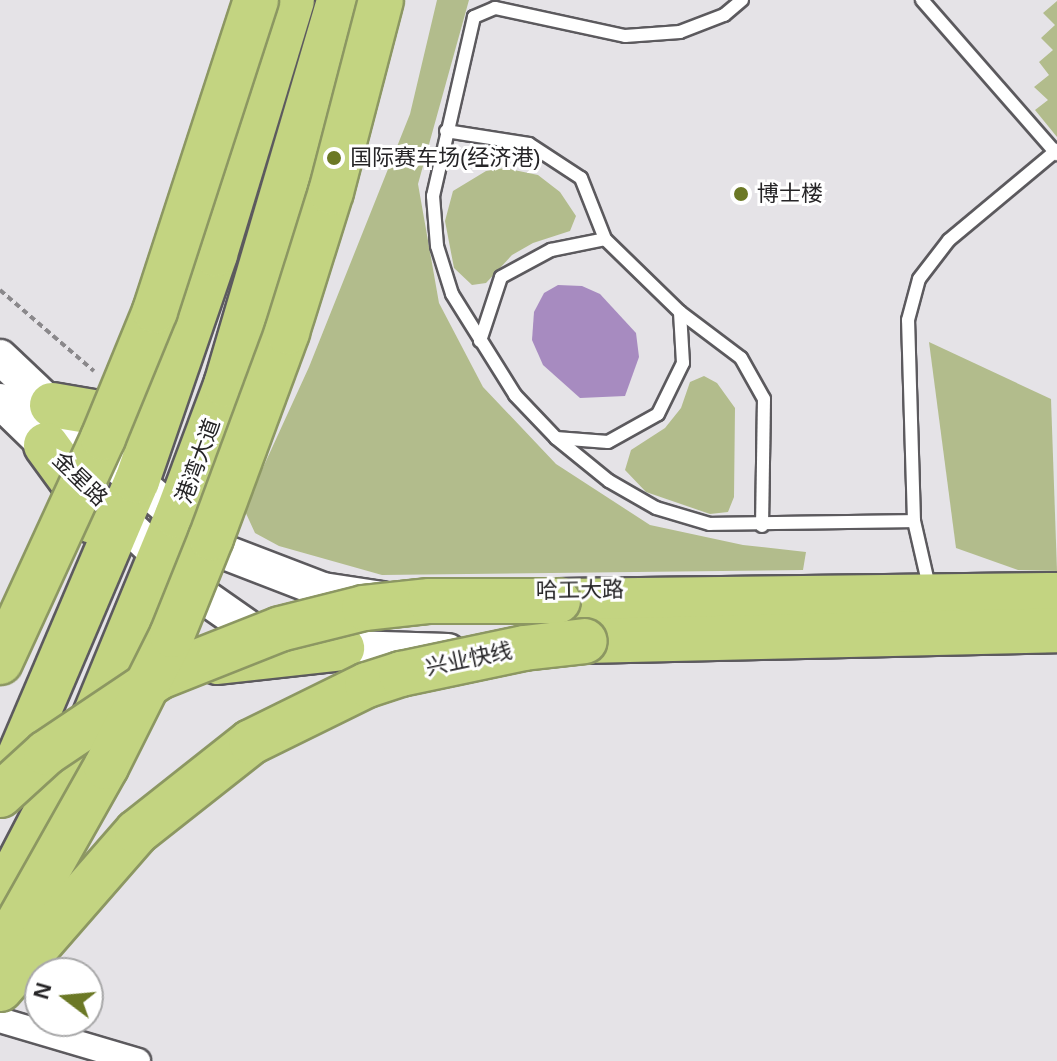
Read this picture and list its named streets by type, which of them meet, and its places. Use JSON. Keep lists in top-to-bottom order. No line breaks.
{"streets":{"highway":["港湾大道","兴业快线"],"street":["金星路","哈工大路"]},"crossings":[["港湾大道","金星路"],["港湾大道","哈工大路"],["金星路","哈工大路"]],"places":["国际赛车场(经济港)","博士楼"],"north":"left"}
